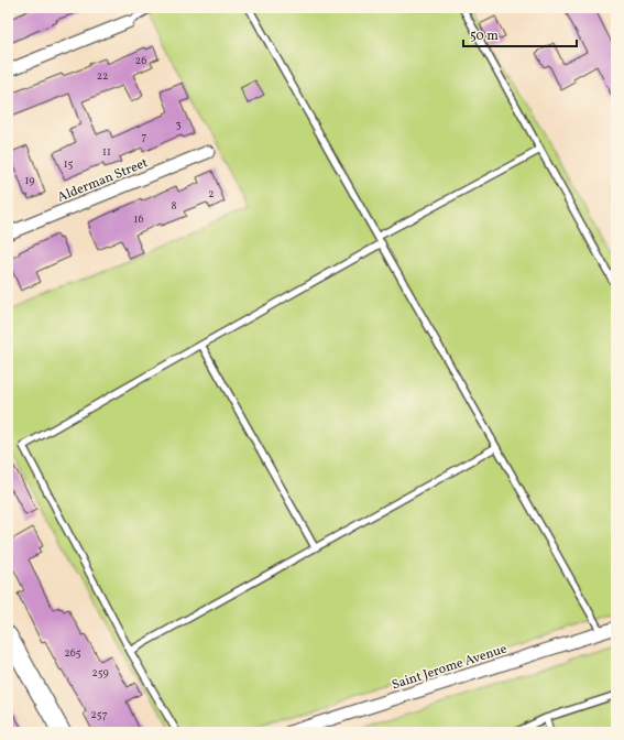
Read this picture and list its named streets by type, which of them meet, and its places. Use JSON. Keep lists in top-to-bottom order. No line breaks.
{"streets":{"street":["Alderman Street","Saint Jerome Avenue"]},"house_numbers":["26","22","3","7","11","15","19","2","8","16","265","259","257"],"scale_bar":"50 m"}
